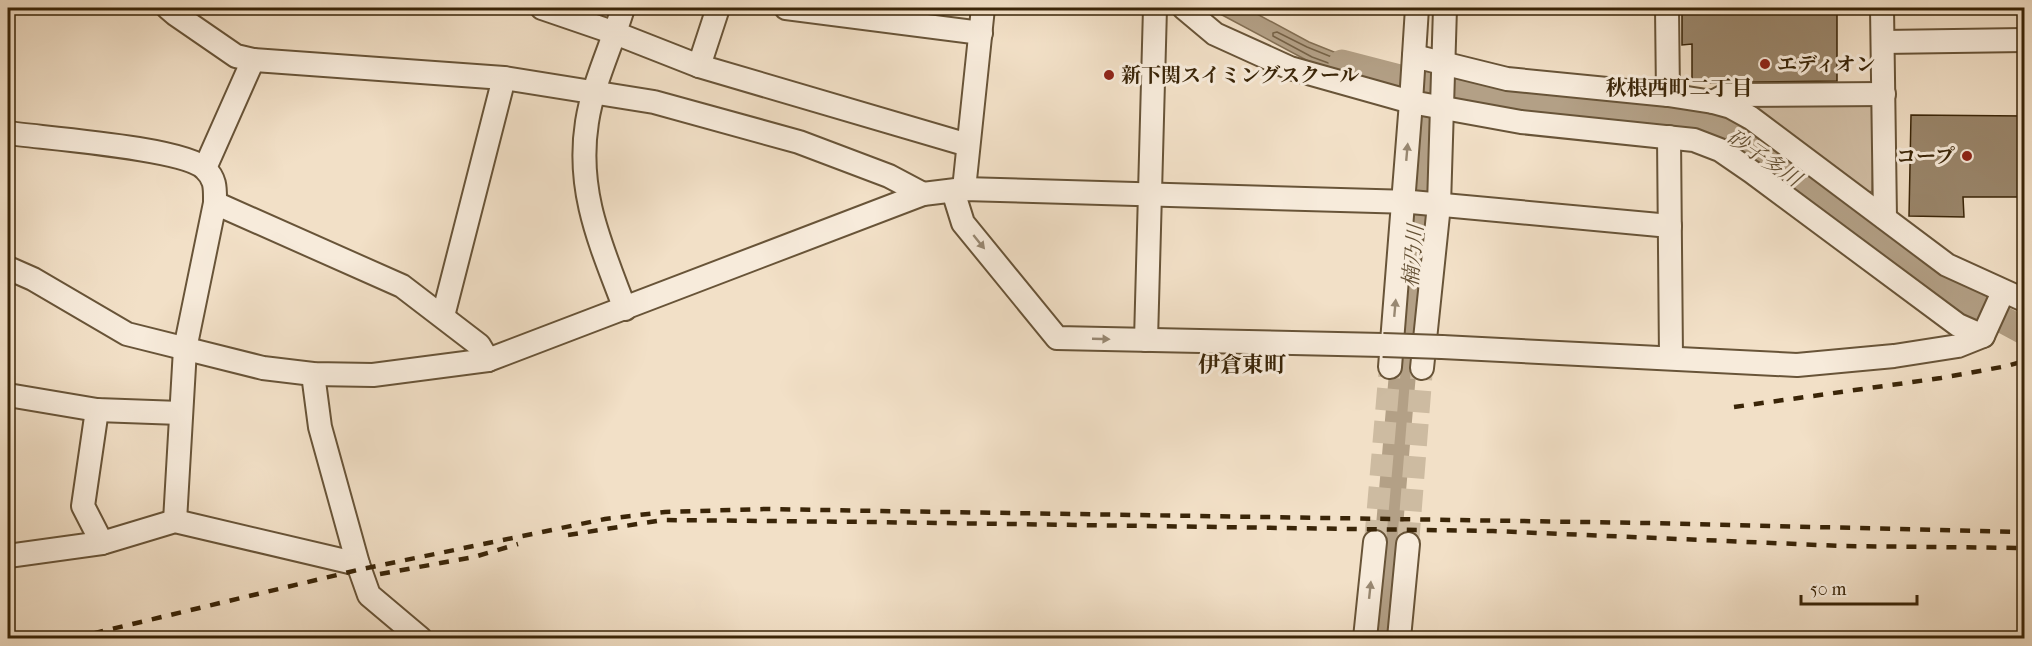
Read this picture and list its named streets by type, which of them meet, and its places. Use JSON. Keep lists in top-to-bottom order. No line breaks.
{"districts":["秋根西町二丁目","伊倉東町"],"water":["砂子多川","楠乃川"],"places":["エディオン","新下関スイミングスクール","コープ"],"scale_bar":"50 m"}
